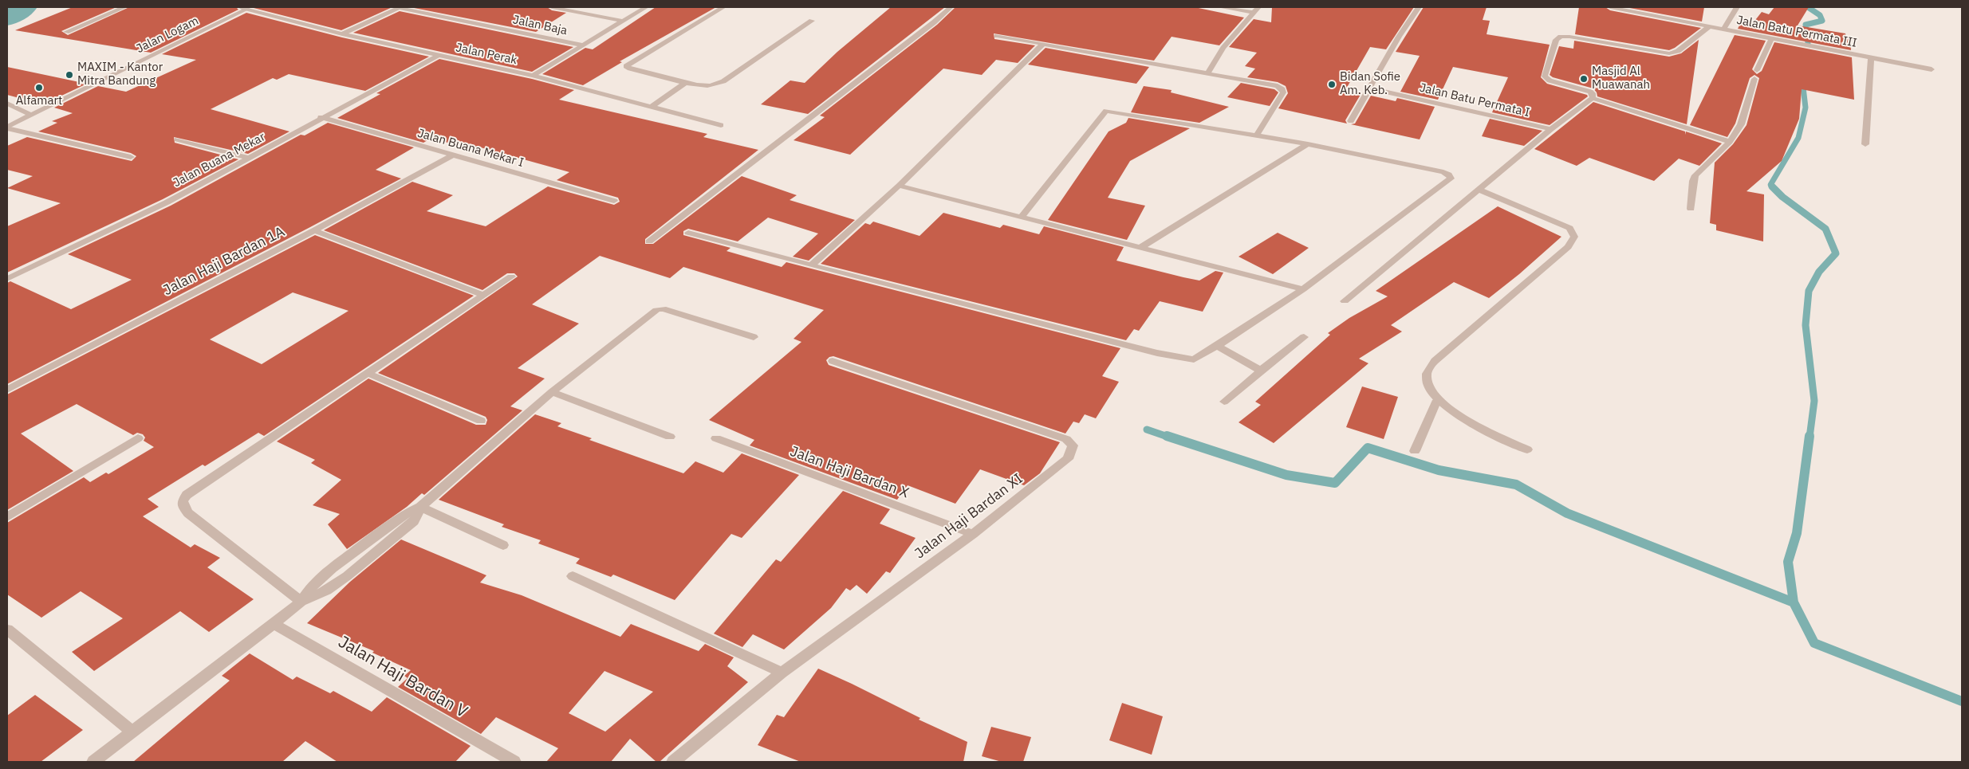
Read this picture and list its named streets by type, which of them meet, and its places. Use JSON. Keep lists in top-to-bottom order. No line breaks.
{"streets":{"street":["Jalan Baja","Jalan Batu Permata III","Jalan Logam","Jalan Perak","Jalan Batu Permata I","Jalan Buana Mekar I","Jalan Buana Mekar","Jalan Haji Bardan 1A","Jalan Haji Bardan X","Jalan Haji Bardan XI","Jalan Haji Bardan V"]},"crossings":[["Jalan Baja","Jalan Perak"],["Jalan Logam","Jalan Perak"],["Jalan Perak","Jalan Buana Mekar"],["Jalan Buana Mekar I","Jalan Buana Mekar"],["Jalan Buana Mekar I","Jalan Haji Bardan 1A"],["Jalan Haji Bardan X","Jalan Haji Bardan XI"]],"places":["MAXIM - Kantor Mitra Bandung","Masjid Al Muawanah","Bidan Sofie Am. Keb.","Alfamart"]}
